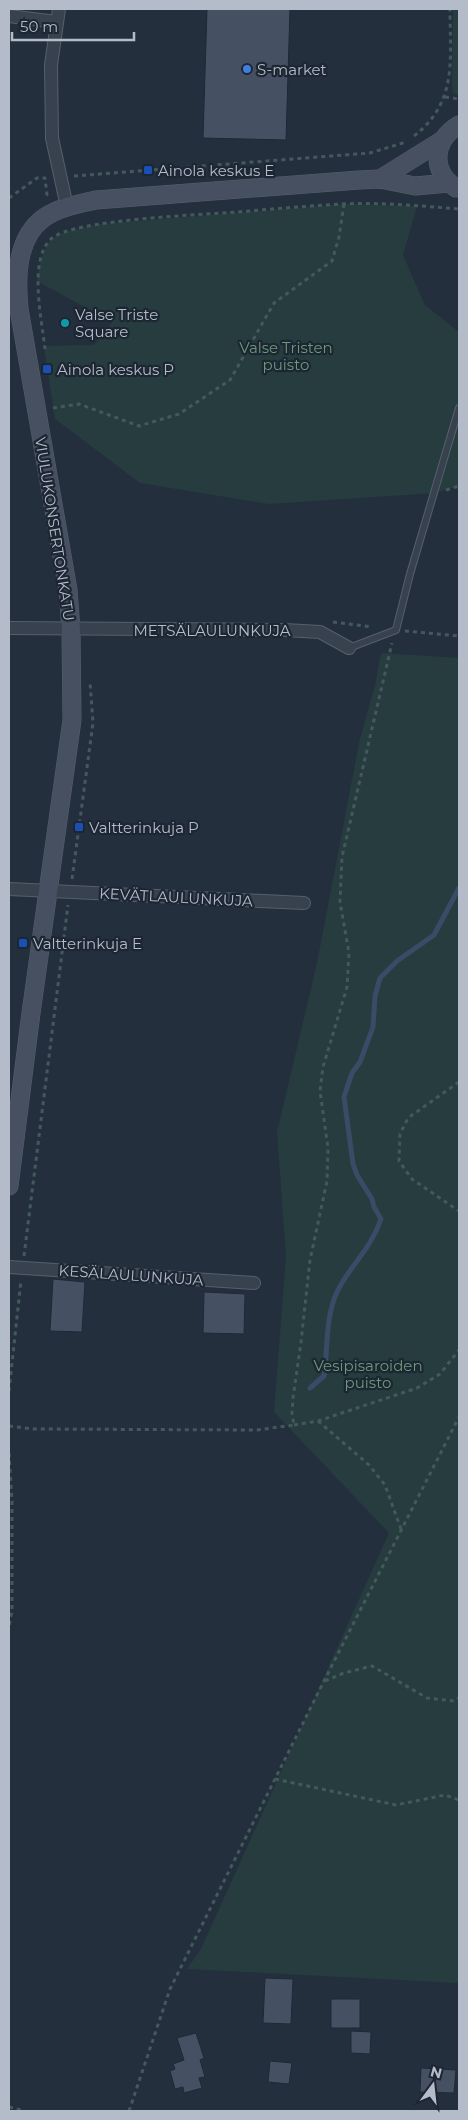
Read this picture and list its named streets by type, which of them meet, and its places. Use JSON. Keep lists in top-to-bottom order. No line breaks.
{"streets":{"street":["VIULUKONSERTONKATU","METSÄLAULUNKUJA","KEVÄTLAULUNKUJA","KESÄLAULUNKUJA"]},"crossings":[["VIULUKONSERTONKATU","METSÄLAULUNKUJA"],["VIULUKONSERTONKATU","KEVÄTLAULUNKUJA"]],"parks":["Valse Tristen puisto","Vesipisaroiden puisto"],"places":{"other":["S-market","Valse Triste Square"],"transit":["Ainola keskus E","Ainola keskus P","Valtterinkuja P","Valtterinkuja E"]},"scale_bar":"50 m","north":"top"}
